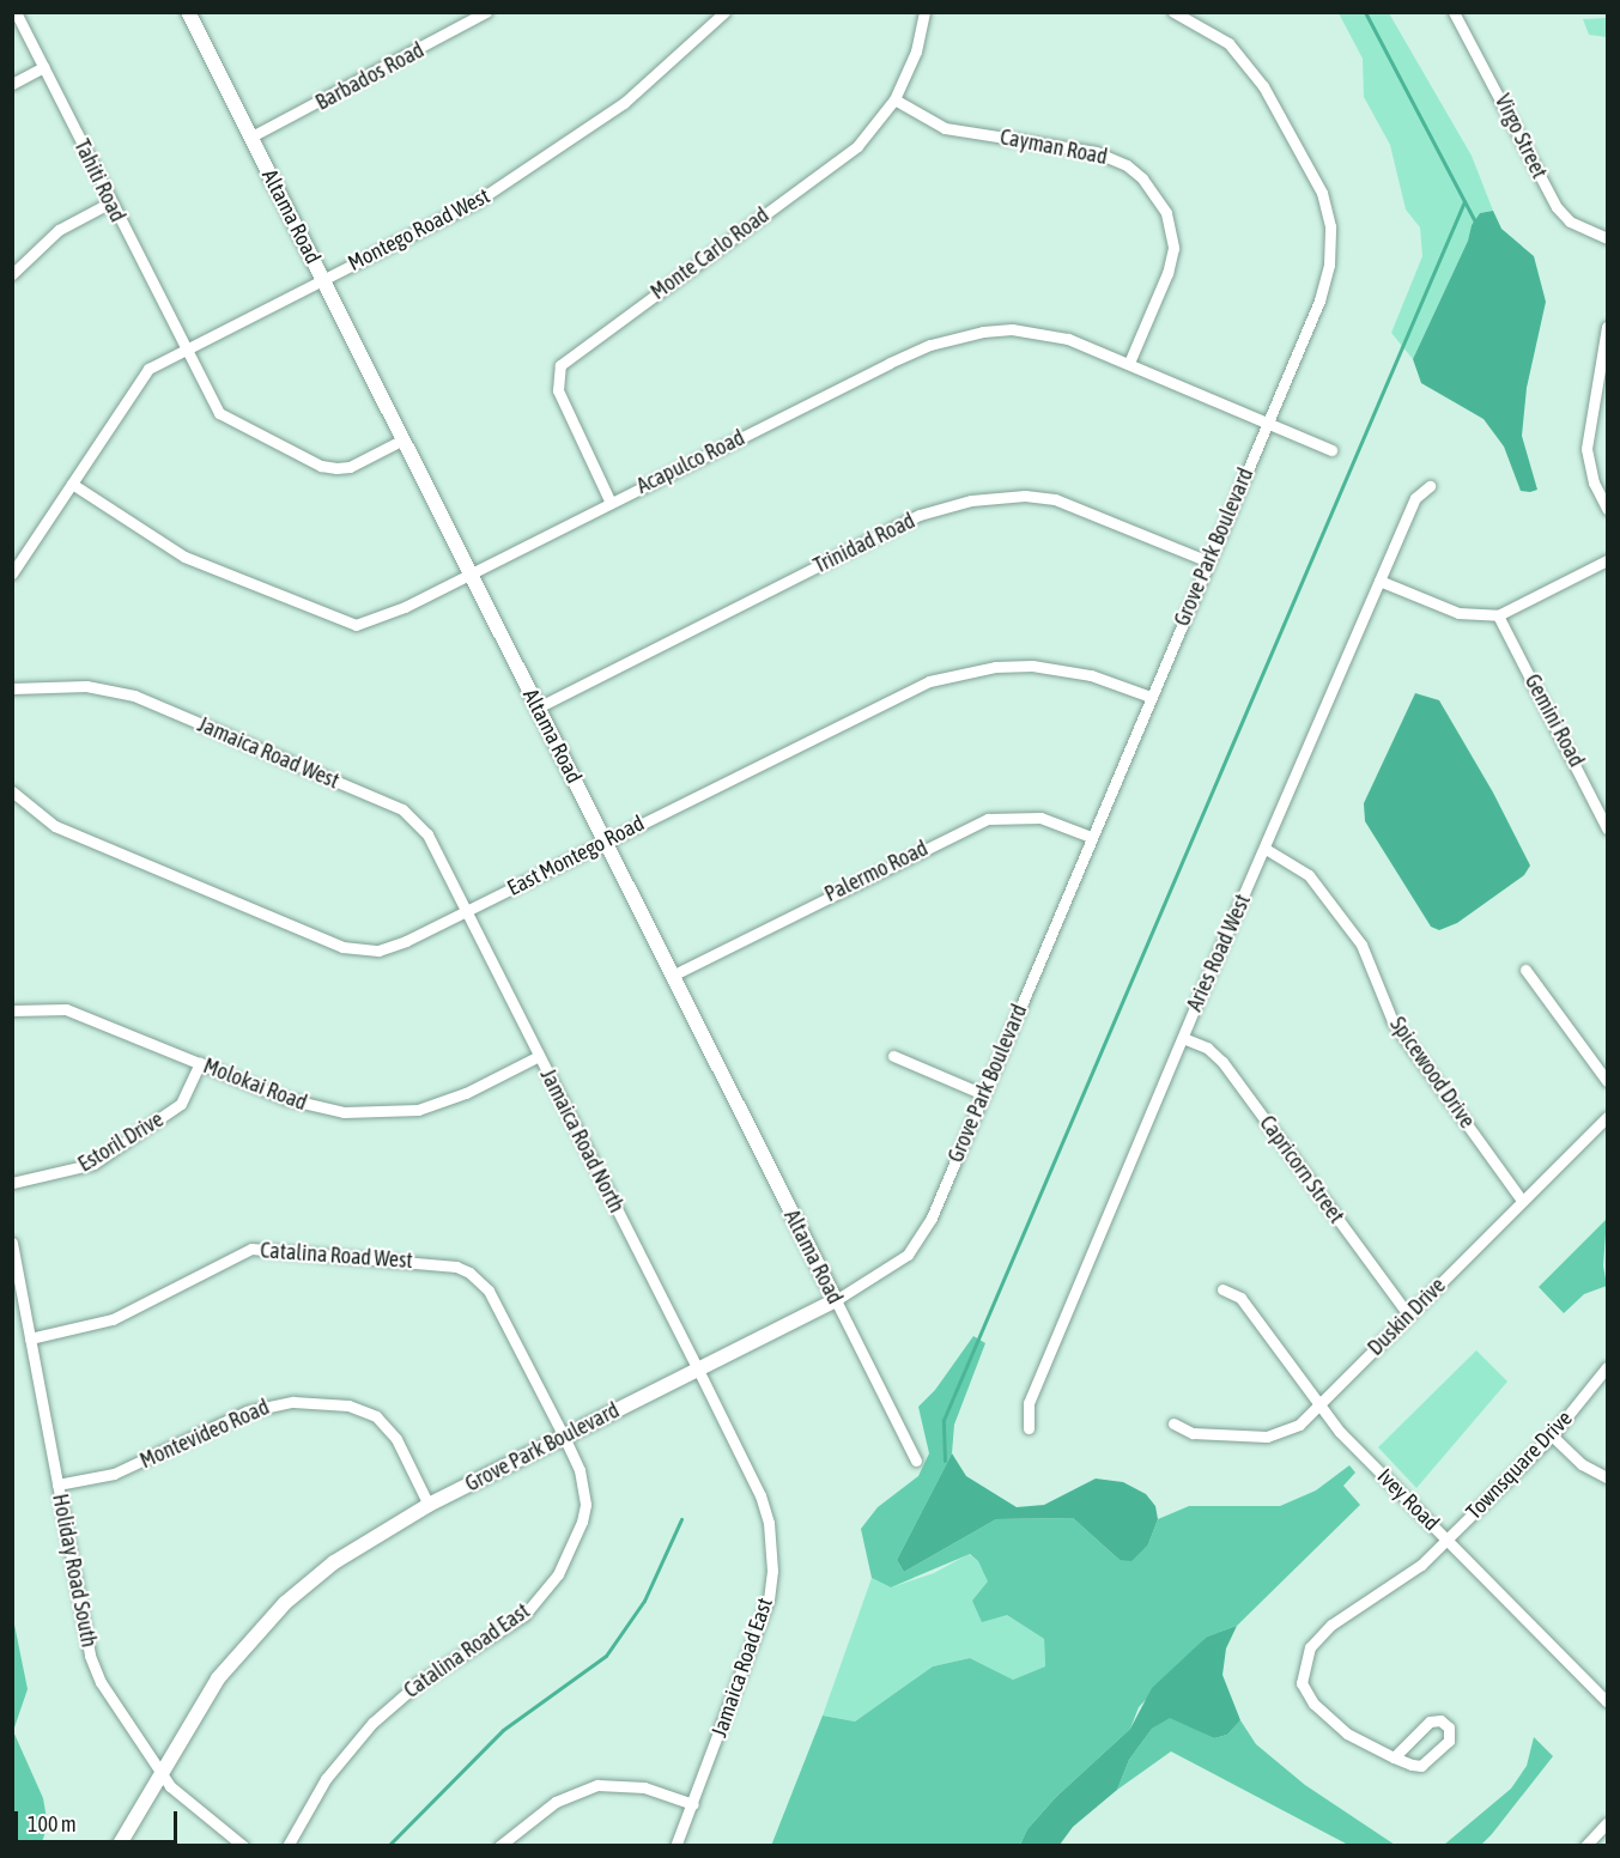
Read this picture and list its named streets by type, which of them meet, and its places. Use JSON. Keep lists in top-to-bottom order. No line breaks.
{"streets":{"street":["Barbados Road","Virgo Street","Cayman Road","Tahiti Road","Altama Road","Montego Road West","Monte Carlo Road","Acapulco Road","Trinidad Road","Grove Park Boulevard","Gemini Road","Jamaica Road West","East Montego Road","Palermo Road","Aries Road West","Spicewood Drive","Molokai Road","Jamaica Road North","Estoril Drive","Capricorn Street","Catalina Road West","Duskin Drive","Montevideo Road","Townsquare Drive","Ivey Road","Holiday Road South","Catalina Road East","Jamaica Road East"]},"crossings":[["Barbados Road","Altama Road"],["Cayman Road","Monte Carlo Road"],["Cayman Road","Acapulco Road"],["Tahiti Road","Altama Road"],["Tahiti Road","Montego Road West"],["Altama Road","Montego Road West"],["Altama Road","Acapulco Road"],["Altama Road","Trinidad Road"],["Altama Road","Grove Park Boulevard"],["Altama Road","East Montego Road"],["Altama Road","Palermo Road"],["Montego Road West","Acapulco Road"],["Monte Carlo Road","Acapulco Road"],["Acapulco Road","Grove Park Boulevard"],["Trinidad Road","Grove Park Boulevard"],["Grove Park Boulevard","East Montego Road"],["Grove Park Boulevard","Palermo Road"],["Grove Park Boulevard","Jamaica Road North"],["Grove Park Boulevard","Catalina Road West"],["Grove Park Boulevard","Montevideo Road"],["Grove Park Boulevard","Holiday Road South"],["Grove Park Boulevard","Catalina Road East"],["Grove Park Boulevard","Jamaica Road East"],["Jamaica Road West","East Montego Road"],["Jamaica Road West","Jamaica Road North"],["East Montego Road","Jamaica Road North"],["Aries Road West","Spicewood Drive"],["Aries Road West","Capricorn Street"],["Spicewood Drive","Duskin Drive"],["Molokai Road","Jamaica Road North"],["Molokai Road","Estoril Drive"],["Jamaica Road North","Jamaica Road East"],["Capricorn Street","Duskin Drive"],["Catalina Road West","Holiday Road South"],["Catalina Road West","Catalina Road East"],["Duskin Drive","Ivey Road"],["Montevideo Road","Holiday Road South"],["Townsquare Drive","Ivey Road"]],"scale_bar":"100 m"}
